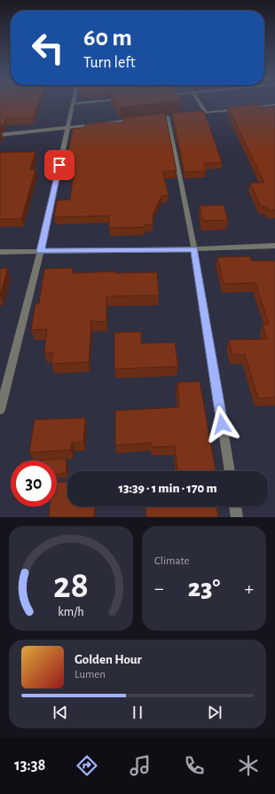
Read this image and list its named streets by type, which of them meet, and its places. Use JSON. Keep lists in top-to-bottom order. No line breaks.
{"page":{"turn":["60 m","Turn left"],"limit":"30","trip":"13:39 · 1 min · 170 m","tile":"Climate","heat":["−","23°","+"],"song":["Golden Hour","Lumen"],"tabs":"13:38","gauge":["28","km/h"]}}
